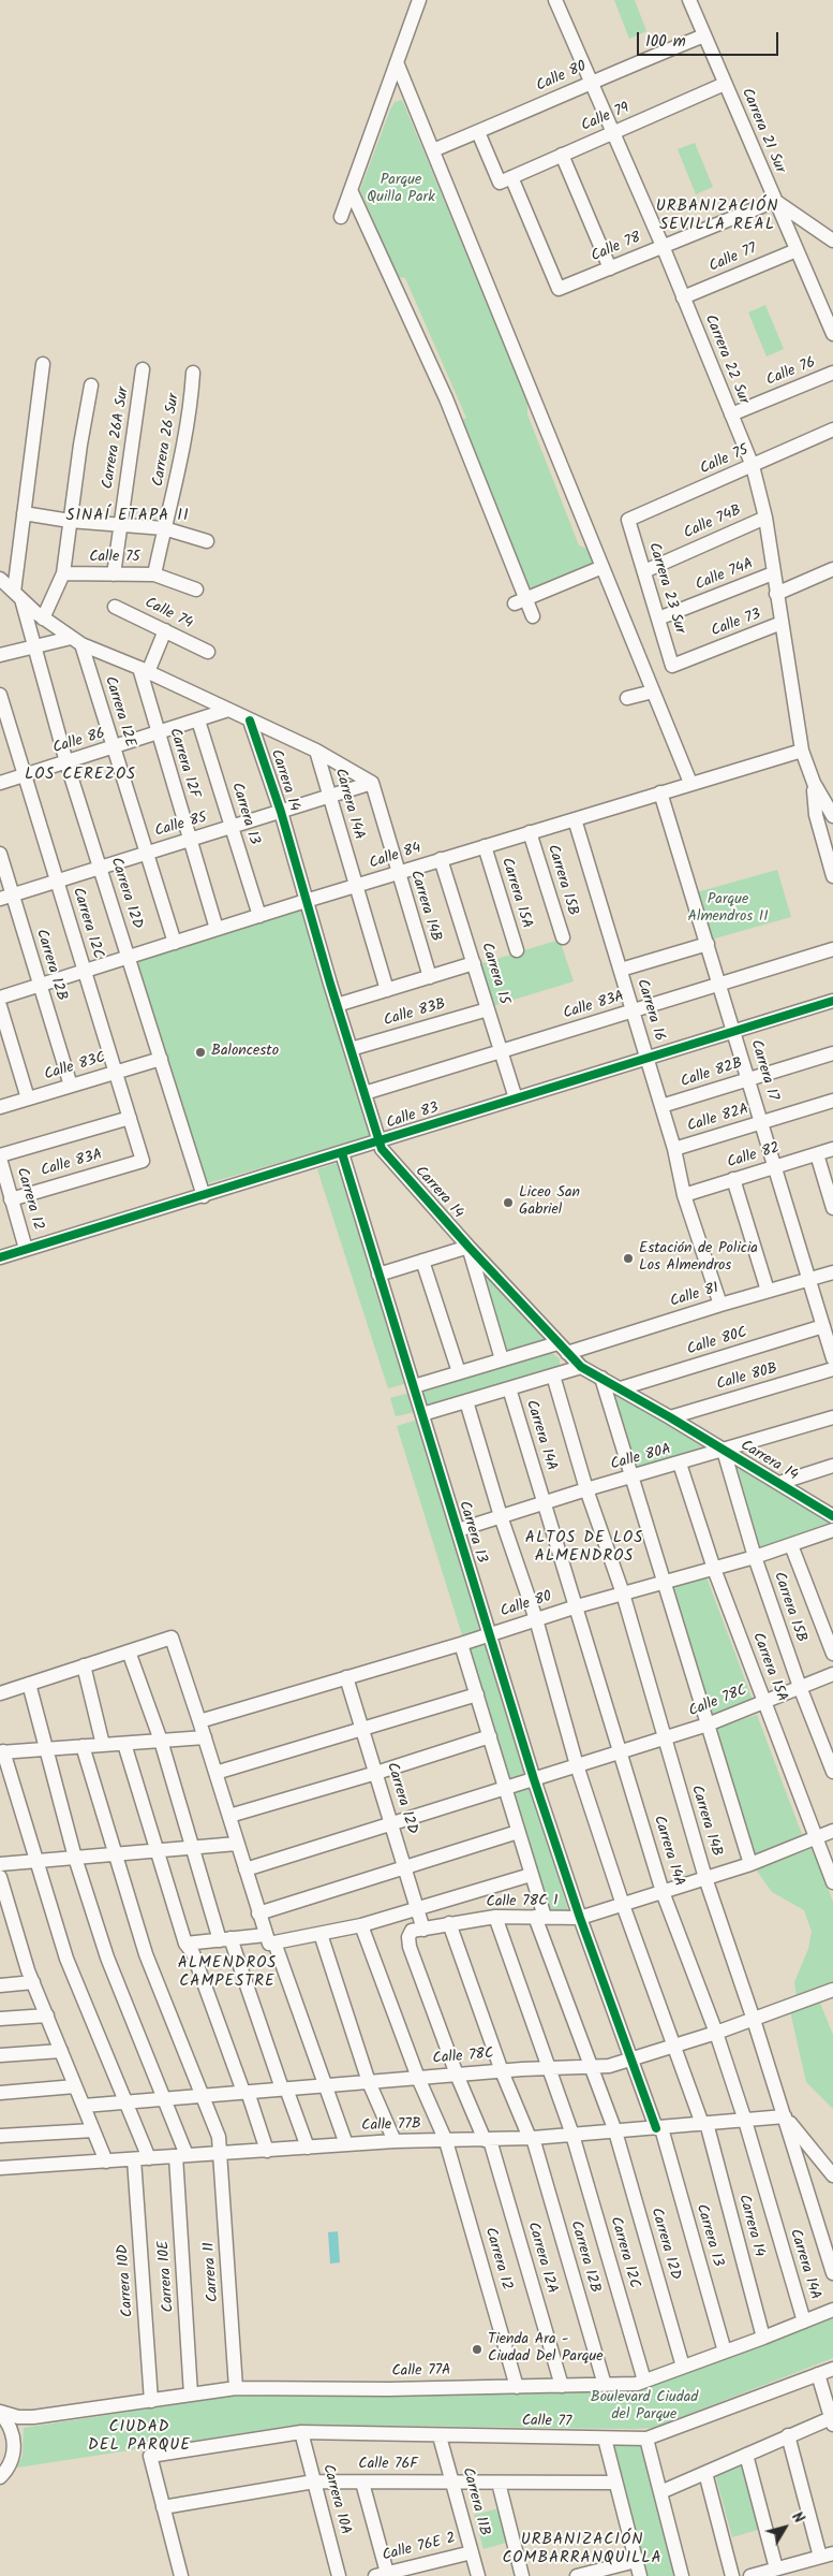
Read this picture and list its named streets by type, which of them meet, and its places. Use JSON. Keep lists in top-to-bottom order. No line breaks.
{"streets":{"street":["Calle 80","Calle 79","Carrera 21 Sur","Calle 78","Calle 77","Carrera 22 Sur","Calle 76","Carrera 26A Sur","Carrera 26 Sur","Calle 75","Calle 74B","Calle 74A","Carrera 23 Sur","Calle 74","Calle 73","Carrera 12E","Calle 86","Carrera 12F","Carrera 14","Carrera 14A","Carrera 13","Calle 85","Calle 84","Carrera 15B","Carrera 12D","Carrera 15A","Carrera 14B","Carrera 12C","Carrera 12B","Carrera 15","Calle 83A","Carrera 16","Calle 83B","Calle 83C","Carrera 17","Calle 82B","Calle 83","Calle 82A","Calle 82","Carrera 12","Calle 81","Calle 80C","Calle 80B","Calle 80A","Calle 78C","Calle 78C 1","Calle 77B","Carrera 12A","Carrera 11","Carrera 10E","Carrera 10D","Calle 77A","Calle 76F","Carrera 10A","Carrera 11B","Calle 76E 2"]},"crossings":[["Calle 80","Carrera 21 Sur"],["Calle 80","Carrera 22 Sur"],["Calle 80","Carrera 14A"],["Calle 80","Carrera 13"],["Calle 80","Carrera 15B"],["Calle 80","Carrera 12D"],["Calle 80","Carrera 15A"],["Calle 80","Carrera 14B"],["Calle 79","Carrera 21 Sur"],["Calle 79","Calle 78"],["Calle 79","Carrera 22 Sur"],["Carrera 21 Sur","Calle 78"],["Carrera 21 Sur","Calle 77"],["Calle 78","Carrera 22 Sur"],["Calle 77","Carrera 22 Sur"],["Calle 77","Calle 76F"],["Calle 77","Carrera 10A"],["Calle 77","Carrera 11B"],["Carrera 22 Sur","Calle 76"],["Carrera 22 Sur","Calle 75"],["Carrera 22 Sur","Calle 74B"],["Carrera 22 Sur","Calle 74A"],["Carrera 22 Sur","Calle 73"],["Carrera 22 Sur","Calle 84"],["Carrera 26A Sur","Calle 75"],["Carrera 26 Sur","Calle 75"],["Calle 75","Carrera 23 Sur"],["Calle 74B","Carrera 23 Sur"],["Calle 74A","Carrera 23 Sur"],["Carrera 23 Sur","Calle 73"],["Carrera 12E","Calle 86"],["Carrera 12E","Calle 85"],["Carrera 12E","Calle 84"],["Calle 86","Carrera 12F"],["Calle 86","Carrera 13"],["Calle 86","Carrera 12D"],["Calle 86","Carrera 12C"],["Carrera 12F","Calle 85"],["Carrera 12F","Calle 84"],["Carrera 14","Calle 85"],["Carrera 14","Calle 84"],["Carrera 14","Carrera 15B"],["Carrera 14","Calle 83A"],["Carrera 14","Calle 83B"],["Carrera 14","Calle 83"],["Carrera 14","Calle 81"],["Carrera 14","Calle 80C"],["Carrera 14","Calle 80B"],["Carrera 14","Calle 80A"],["Carrera 14","Calle 78C"],["Carrera 14","Calle 78C 1"],["Carrera 14","Calle 77B"],["Carrera 14","Calle 77A"],["Carrera 14A","Calle 85"],["Carrera 14A","Calle 84"],["Carrera 14A","Calle 80A"],["Carrera 14A","Calle 78C"],["Carrera 14A","Calle 78C 1"],["Carrera 14A","Calle 77B"],["Carrera 14A","Calle 77A"],["Carrera 13","Calle 85"],["Carrera 13","Calle 84"],["Carrera 13","Calle 83"],["Carrera 13","Calle 81"],["Carrera 13","Calle 80A"],["Carrera 13","Calle 78C"],["Carrera 13","Calle 78C 1"],["Carrera 13","Calle 77B"],["Carrera 13","Calle 77A"],["Calle 85","Carrera 12D"],["Calle 85","Carrera 14B"],["Calle 85","Carrera 12C"],["Calle 85","Carrera 12B"],["Calle 84","Carrera 15B"],["Calle 84","Carrera 12D"],["Calle 84","Carrera 15A"],["Calle 84","Carrera 14B"],["Calle 84","Carrera 12C"],["Calle 84","Carrera 12B"],["Calle 84","Carrera 15"],["Calle 84","Carrera 16"],["Calle 84","Carrera 17"],["Carrera 15B","Calle 80A"],["Carrera 15B","Calle 78C"],["Carrera 12D","Calle 83C"],["Carrera 12D","Calle 83"],["Carrera 12D","Calle 78C"],["Carrera 12D","Calle 78C 1"],["Carrera 12D","Calle 77B"],["Carrera 12D","Carrera 12A"],["Carrera 12D","Calle 77A"],["Carrera 15A","Calle 80A"],["Carrera 15A","Calle 78C"],["Carrera 15A","Calle 78C 1"],["Carrera 14B","Calle 80A"],["Carrera 14B","Calle 78C"],["Carrera 14B","Calle 78C 1"],["Carrera 14B","Calle 77B"],["Carrera 12C","Calle 83A"],["Carrera 12C","Calle 83C"],["Carrera 12C","Calle 78C"],["Carrera 12C","Calle 78C 1"],["Carrera 12C","Calle 77B"],["Carrera 12C","Calle 77A"],["Carrera 12B","Calle 83C"],["Carrera 12B","Calle 78C"],["Carrera 12B","Calle 78C 1"],["Carrera 12B","Calle 77B"],["Carrera 12B","Calle 77A"],["Carrera 15","Calle 83A"],["Carrera 15","Calle 83B"],["Carrera 15","Calle 83"],["Calle 83A","Carrera 16"],["Calle 83A","Carrera 17"],["Calle 83A","Carrera 12"],["Carrera 16","Calle 82B"],["Carrera 16","Calle 83"],["Carrera 16","Calle 82A"],["Carrera 16","Calle 82"],["Carrera 16","Calle 81"],["Carrera 17","Calle 82B"],["Carrera 17","Calle 83"],["Carrera 17","Calle 82A"],["Carrera 17","Calle 82"],["Carrera 17","Calle 81"],["Carrera 17","Calle 80C"],["Calle 83","Carrera 12"],["Carrera 12","Calle 78C"],["Carrera 12","Calle 77B"],["Carrera 12","Calle 77A"],["Calle 78C","Carrera 12A"],["Calle 78C","Carrera 11"],["Calle 78C","Carrera 10E"],["Calle 78C 1","Carrera 12A"],["Calle 77B","Carrera 12A"],["Calle 77B","Carrera 11"],["Calle 77B","Carrera 10E"],["Calle 77B","Carrera 10D"],["Carrera 12A","Calle 77A"],["Carrera 11","Calle 77A"],["Carrera 10E","Calle 77A"],["Carrera 10D","Calle 77A"],["Calle 76F","Carrera 10A"],["Calle 76F","Carrera 11B"],["Carrera 11B","Calle 76E 2"]],"districts":["URBANIZACIÓN SEVILLA REAL","SINAÍ ETAPA II","LOS CEREZOS","ALTOS DE LOS ALMENDROS","ALMENDROS CAMPESTRE","CIUDAD DEL PARQUE","URBANIZACIÓN COMBARRANQUILLA"],"parks":["Parque Quilla Park","Parque Almendros II","Boulevard Ciudad del Parque"],"places":["Baloncesto","Liceo San Gabriel","Estación de Policia Los Almendros","Tienda Ara - Ciudad Del Parque"],"scale_bar":"100 m","north":"top right"}
